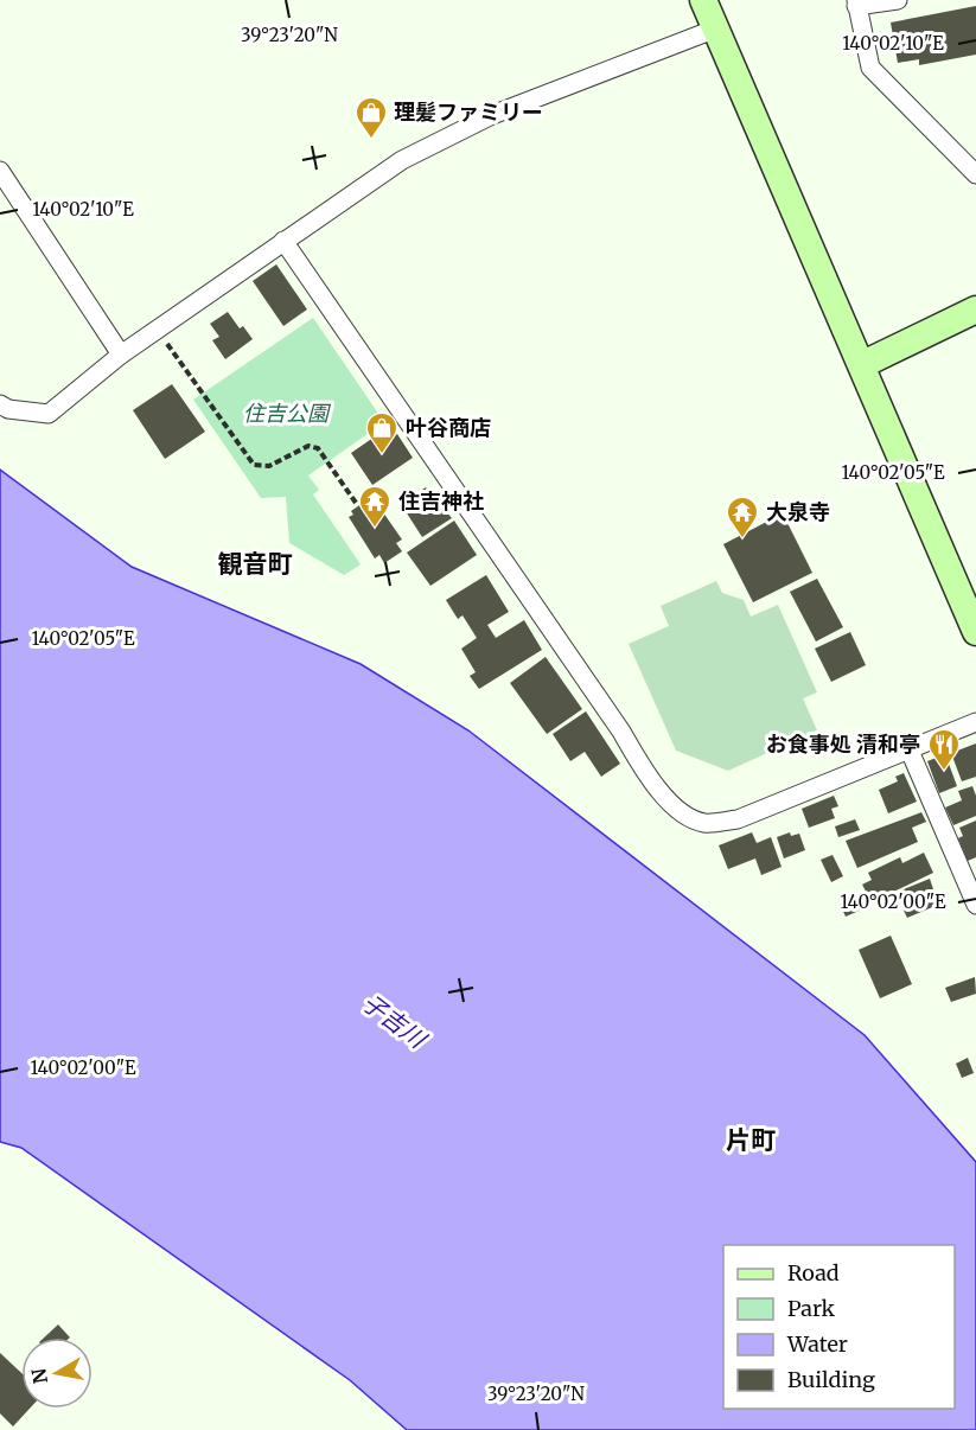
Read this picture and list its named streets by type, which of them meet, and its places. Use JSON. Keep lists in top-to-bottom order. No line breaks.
{"districts":["観音町","片町"],"water":["子吉川"],"parks":["住吉公園"],"places":{"shop":["理髪ファミリー","叶谷商店"],"temple":["住吉神社","大泉寺"],"restaurant":["お食事処 清和亭"]},"legend":["Road","Park","Water","Building"],"north":"left","coordinates":["39°23'20\"N","140°02'10\"E","140°02'05\"E","140°02'00\"E"]}
